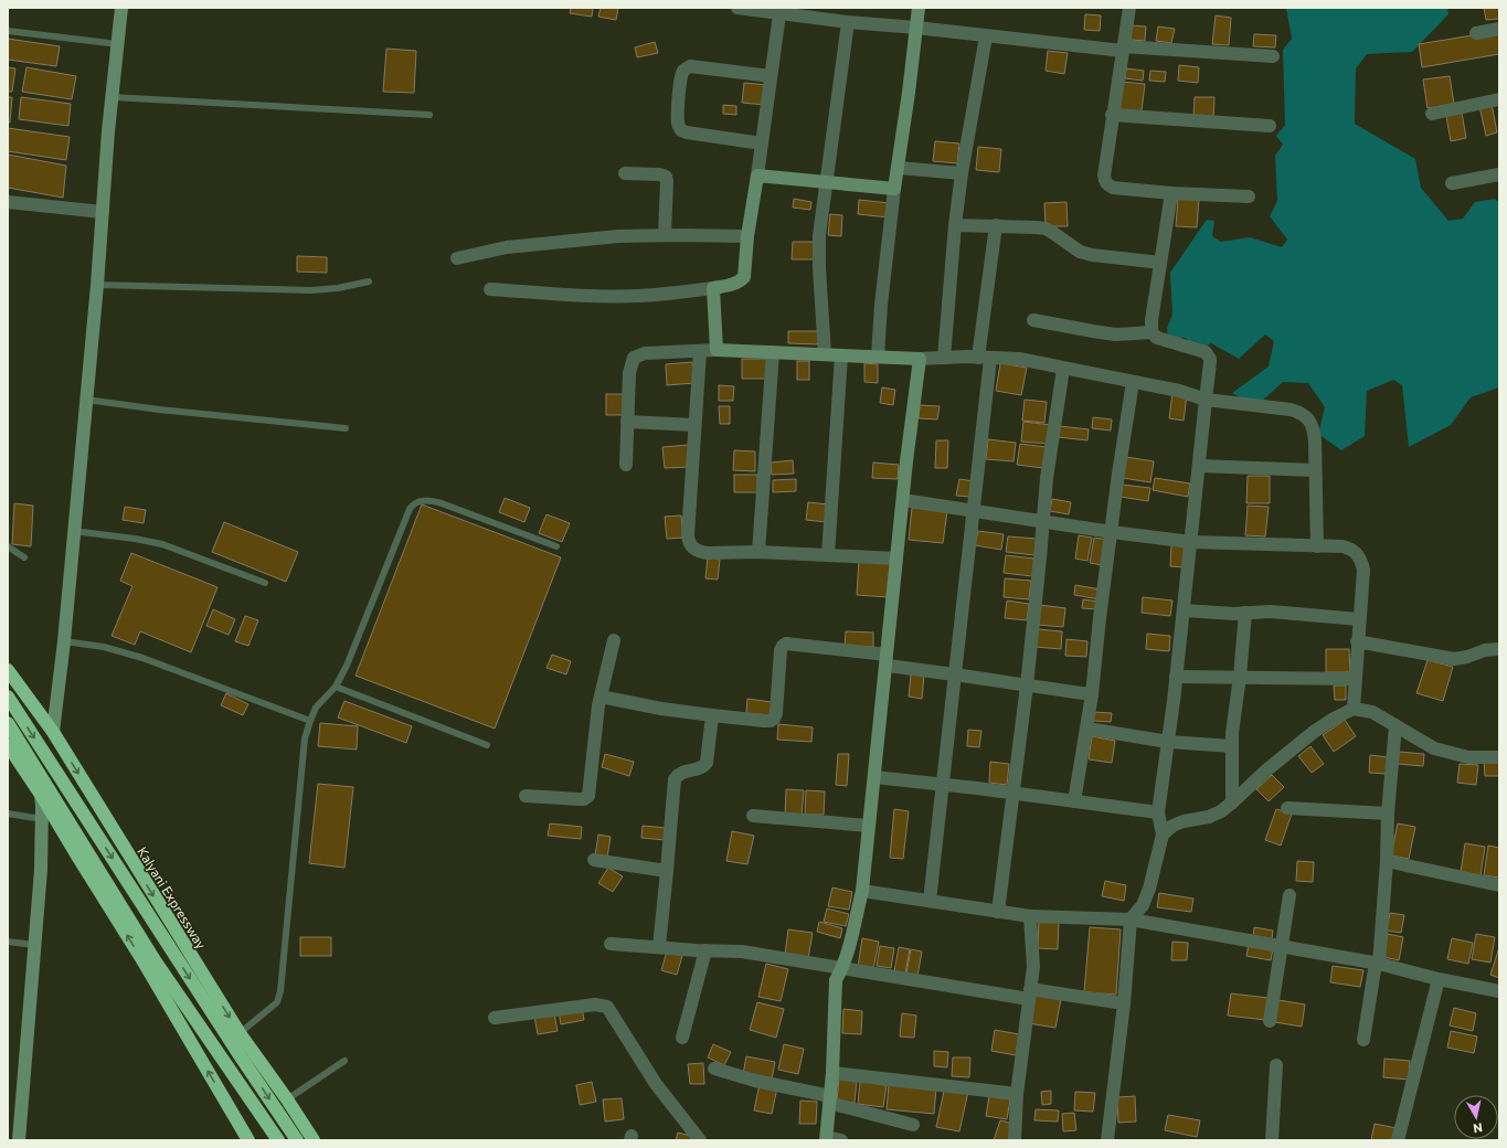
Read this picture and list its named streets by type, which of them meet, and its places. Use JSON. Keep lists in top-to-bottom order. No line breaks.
{"streets":{"highway":["Kalyani Expressway"]},"north":"bottom"}
